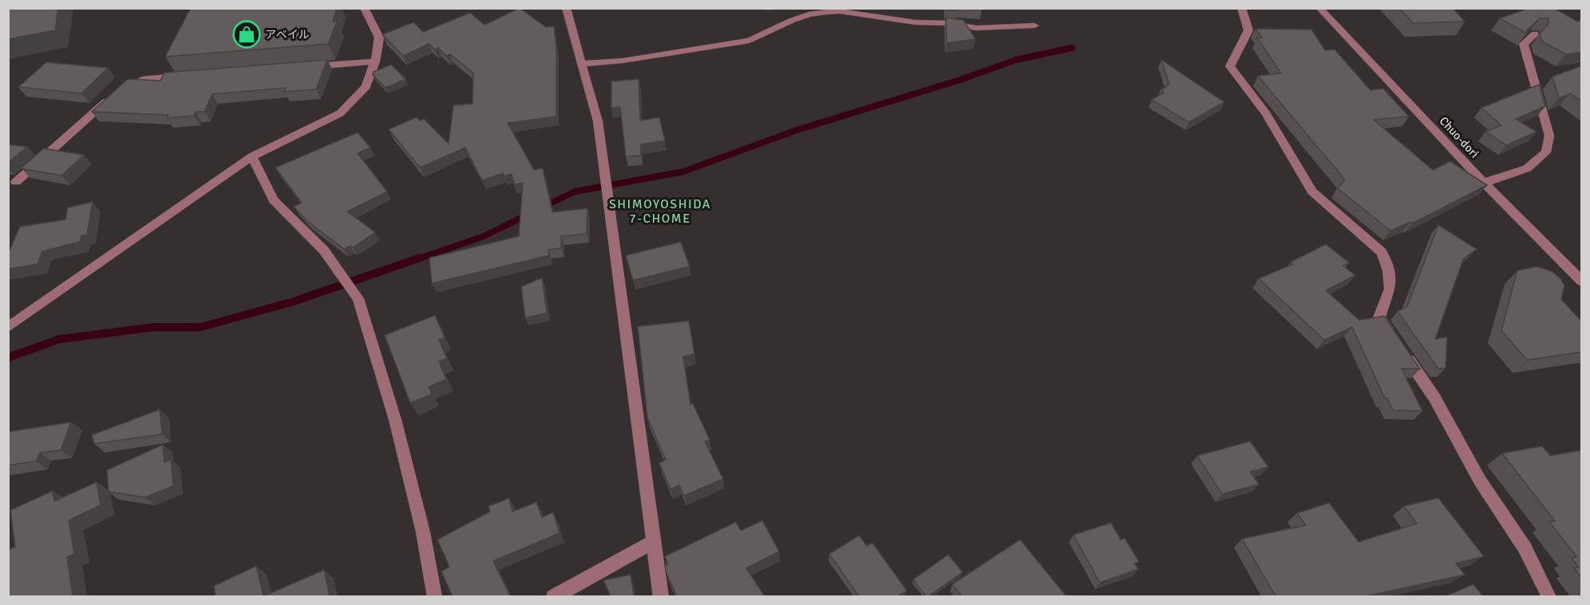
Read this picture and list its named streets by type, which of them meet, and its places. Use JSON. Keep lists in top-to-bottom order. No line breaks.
{"streets":{"street":["Chuo-dori"]},"districts":["SHIMOYOSHIDA 7-CHOME"],"places":{"shop":["アベイル"]}}
